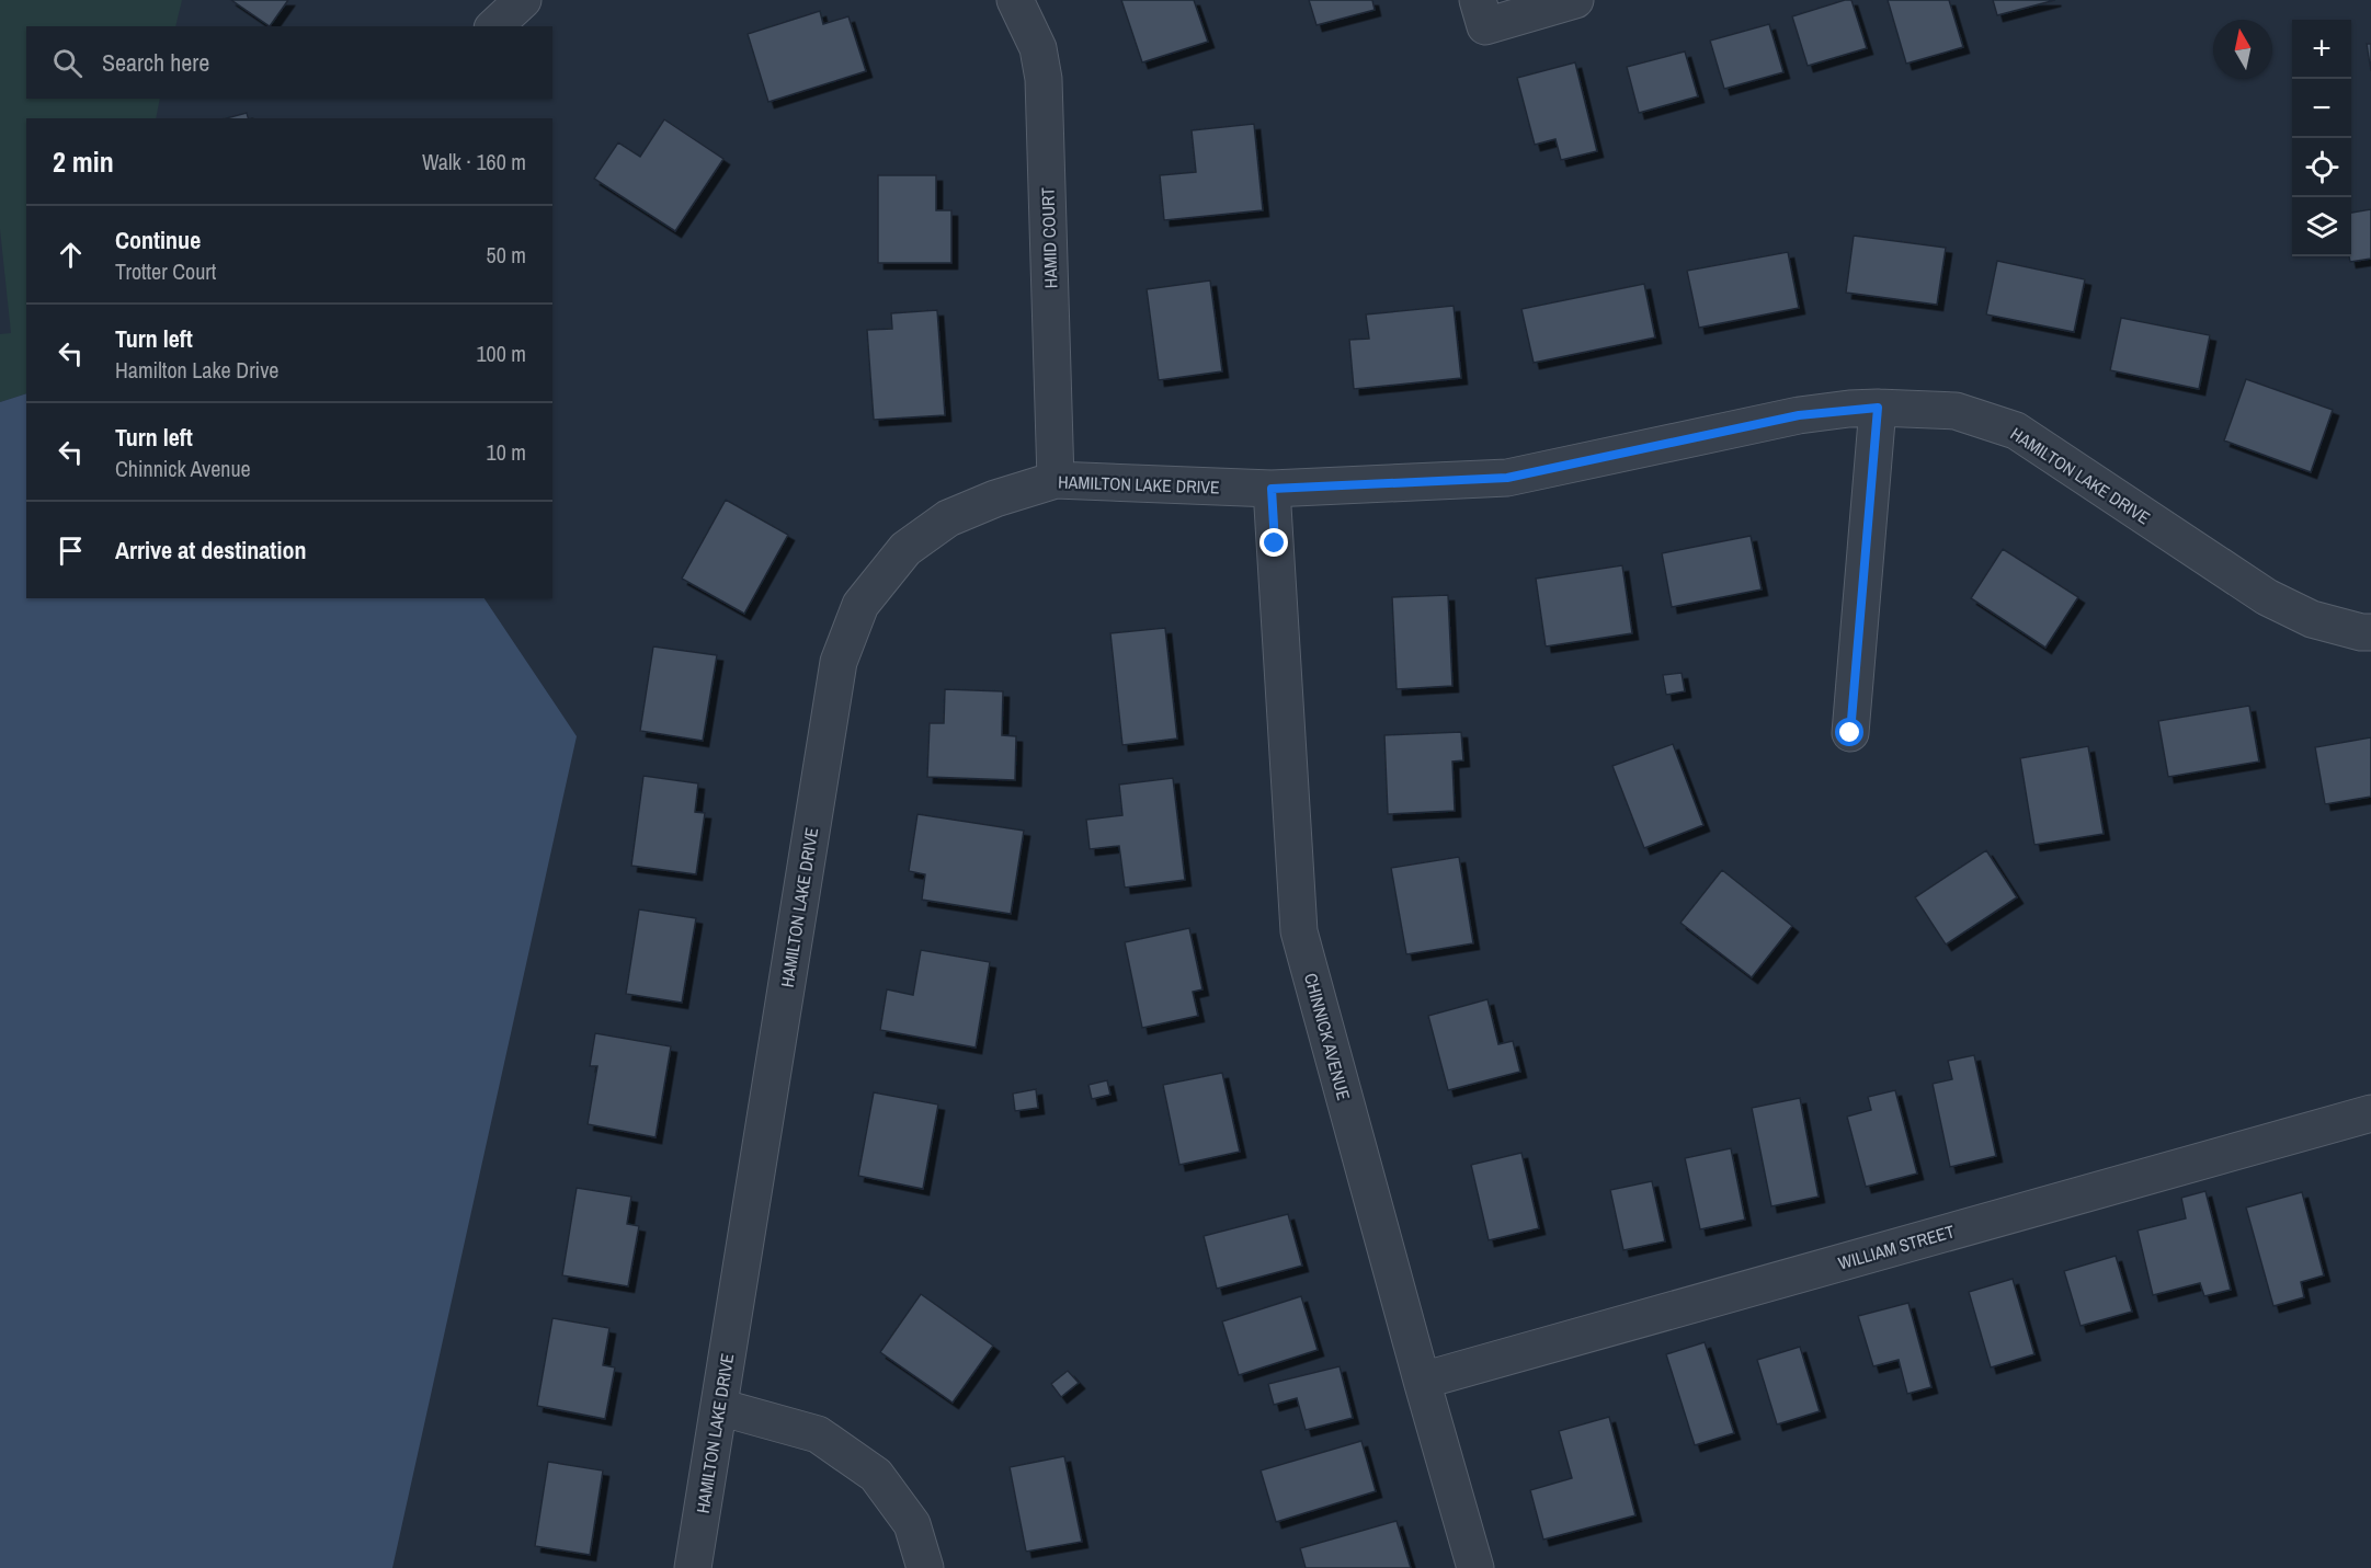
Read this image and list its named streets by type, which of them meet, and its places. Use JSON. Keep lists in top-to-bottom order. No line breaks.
{"streets":{"street":["HAMID COURT","HAMILTON LAKE DRIVE","CHINNICK AVENUE","WILLIAM STREET"]},"crossings":[["HAMID COURT","HAMILTON LAKE DRIVE"],["HAMILTON LAKE DRIVE","CHINNICK AVENUE"],["CHINNICK AVENUE","WILLIAM STREET"]],"north":"top","page":{"map_buttons":["+","−"],"search":"Search here","heading":["2 min","Walk · 160 m"],"list":[["Continue","Trotter Court","50 m"],["Turn left","Hamilton Lake Drive","100 m"],["Turn left","Chinnick Avenue","10 m"],"Arrive at destination"]}}
